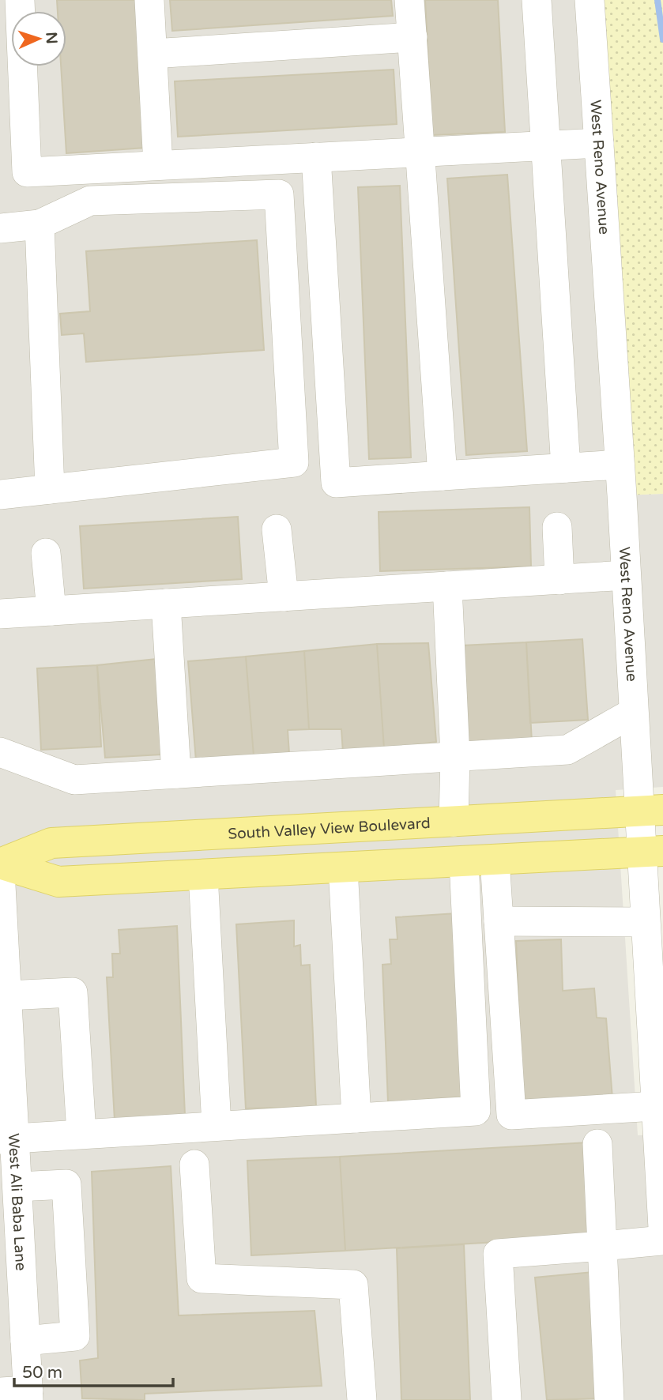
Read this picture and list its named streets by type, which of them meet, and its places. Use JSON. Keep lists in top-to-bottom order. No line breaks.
{"streets":{"main road":["South Valley View Boulevard"],"street":["West Reno Avenue","West Ali Baba Lane"]},"crossings":[["West Reno Avenue","South Valley View Boulevard"]],"scale_bar":"50 m","north":"right"}
